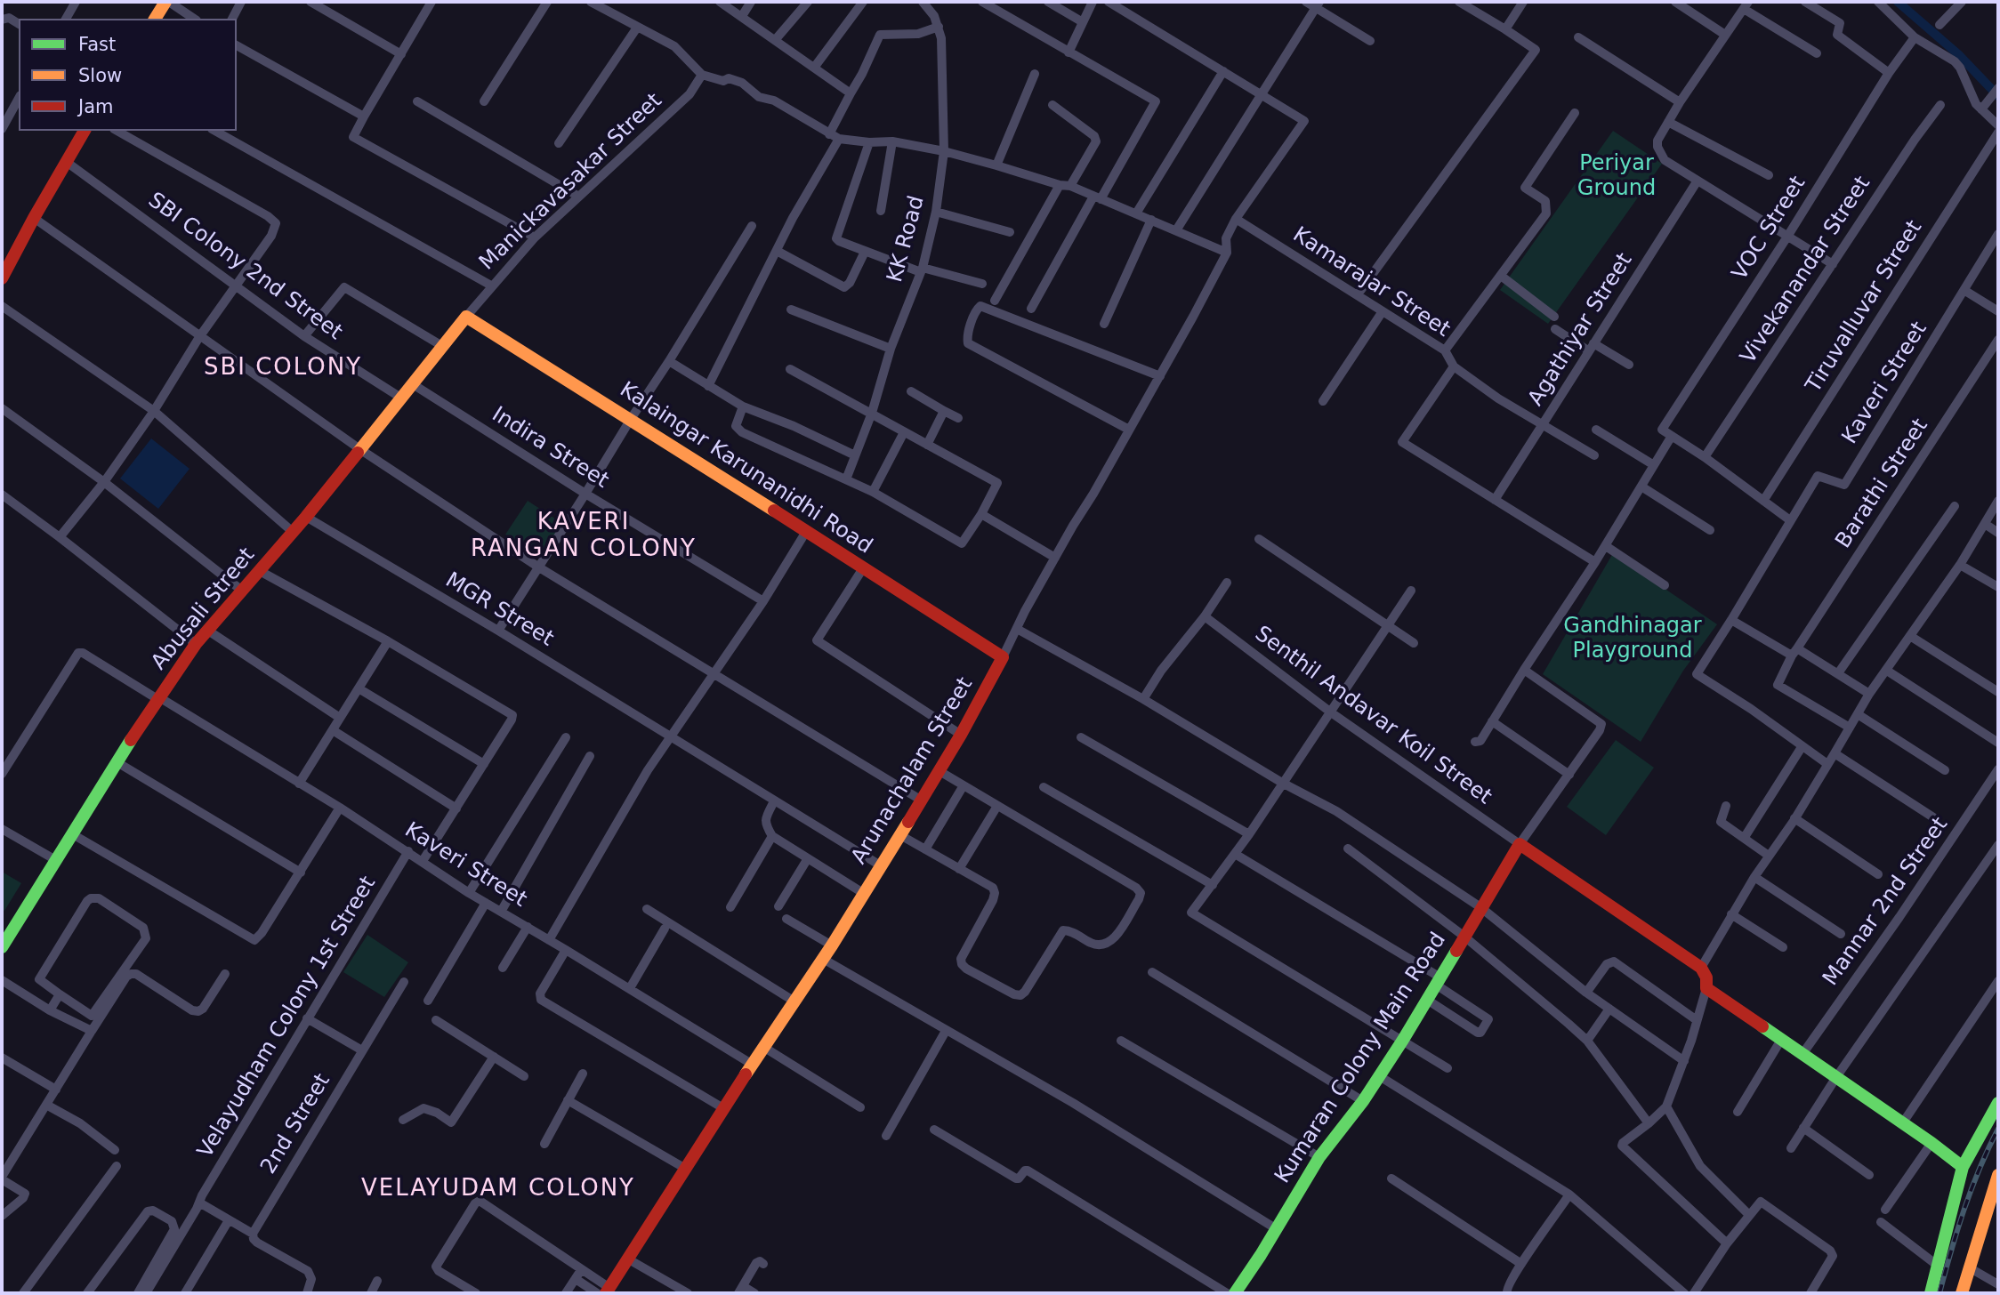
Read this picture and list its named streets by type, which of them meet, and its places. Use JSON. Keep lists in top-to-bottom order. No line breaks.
{"streets":{"street":["Manickavasakar Street","VOC Street","KK Road","SBI Colony 2nd Street","Vivekanandar Street","Kamarajar Street","Tiruvalluvar Street","Agathiyar Street","Kaveri Street","Indira Street","Kalaingar Karunanidhi Road","Barathi Street","Abusali Street","MGR Street","Senthil Andavar Koil Street","Arunachalam Street","Mannar 2nd Street","Velayudham Colony 1st Street","Kumaran Colony Main Road","2nd Street"]},"crossings":[["Manickavasakar Street","Kalaingar Karunanidhi Road"],["Manickavasakar Street","Abusali Street"],["SBI Colony 2nd Street","Abusali Street"],["Kamarajar Street","Agathiyar Street"],["Kamarajar Street","Arunachalam Street"],["Kaveri Street","Abusali Street"],["Kaveri Street","Arunachalam Street"],["Kaveri Street","Velayudham Colony 1st Street"],["Indira Street","Abusali Street"],["Kalaingar Karunanidhi Road","Abusali Street"],["Kalaingar Karunanidhi Road","Arunachalam Street"],["Abusali Street","MGR Street"],["MGR Street","Arunachalam Street"],["Senthil Andavar Koil Street","Kumaran Colony Main Road"]],"districts":["SBI COLONY","KAVERI RANGAN COLONY","VELAYUDAM COLONY"],"parks":["Periyar Ground","Gandhinagar Playground"],"legend":["Fast","Slow","Jam"]}
